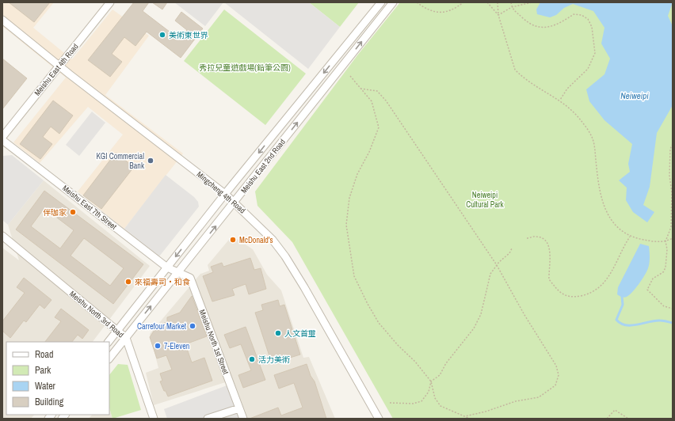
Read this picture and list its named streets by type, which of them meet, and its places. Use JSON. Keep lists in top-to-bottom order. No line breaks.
{"streets":{"street":["Meishu East 4th Road","Meishu East 2nd Road","Mingcheng 4th Road","Meishu East 7th Street","Meishu North 3rd Road","Meishu North 1st Street"]},"crossings":[["Meishu East 4th Road","Mingcheng 4th Road"],["Meishu East 2nd Road","Mingcheng 4th Road"],["Meishu East 2nd Road","Meishu East 7th Street"],["Meishu East 2nd Road","Meishu North 3rd Road"],["Meishu East 2nd Road","Meishu North 1st Street"],["Meishu East 7th Street","Meishu North 1st Street"]],"water":["Neiweipi"],"parks":["秀拉兒童遊戲場(鉛筆公園)","Neiweipi Cultural Park"],"places":["美術東世界","KGI Commercial Bank","伴珈家","McDonald's","來福壽司‧和食","Carrefour Market","人文首璽","7-Eleven","活力美術"],"legend":["Road","Park","Water","Building"]}
